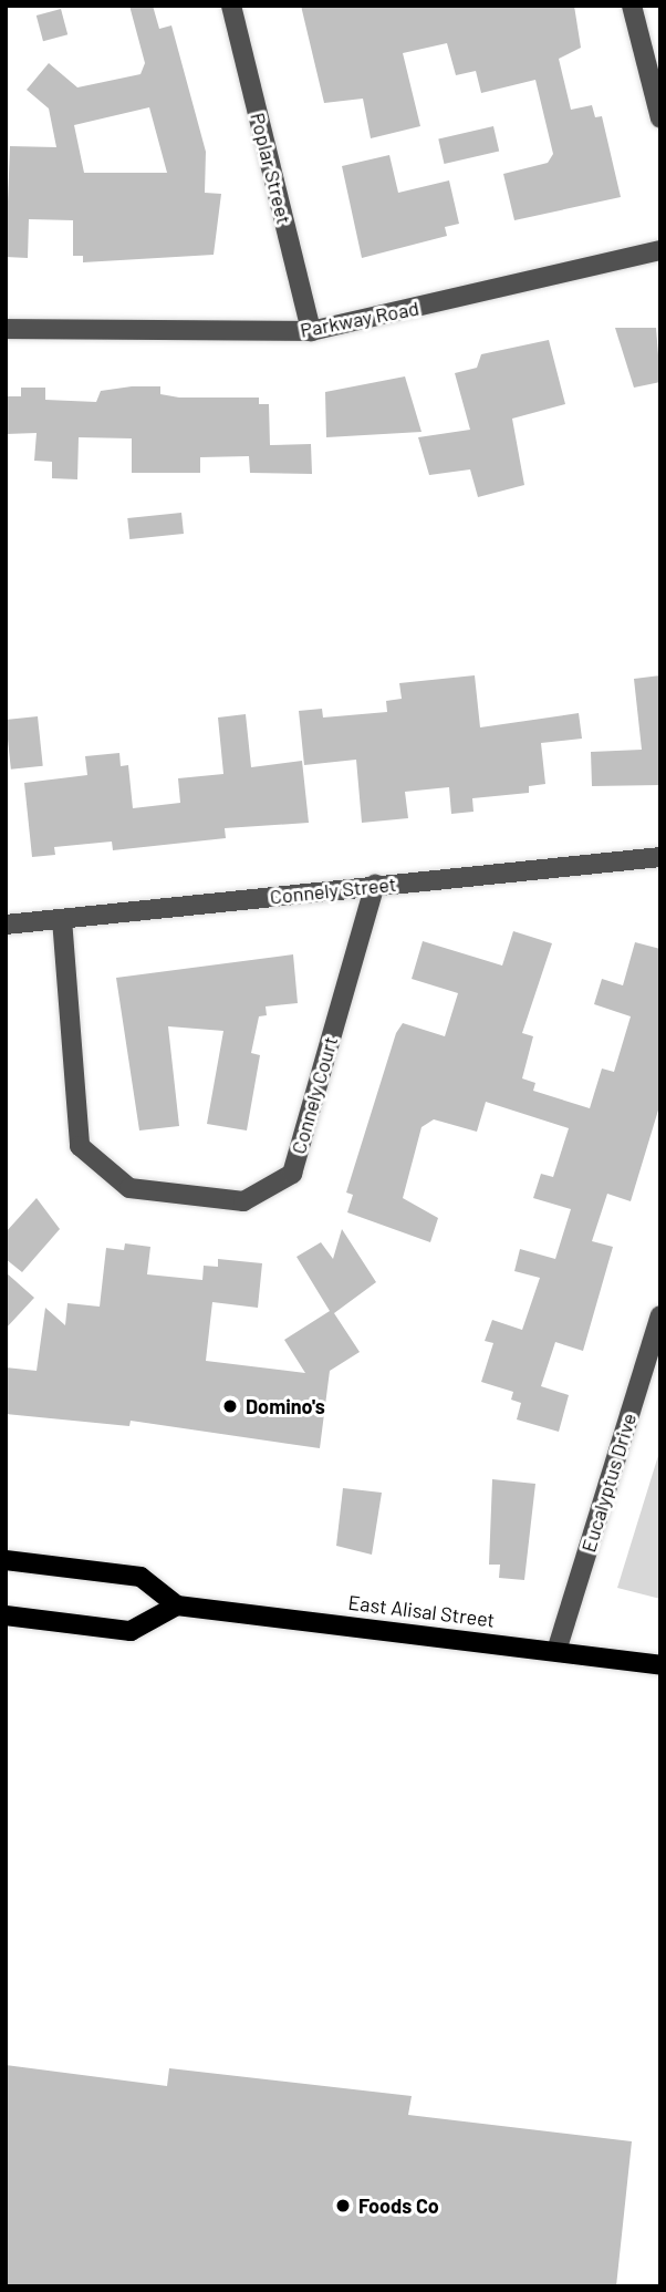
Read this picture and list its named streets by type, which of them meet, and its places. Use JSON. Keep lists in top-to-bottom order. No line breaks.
{"streets":{"main road":["East Alisal Street"],"street":["Poplar Street","Parkway Road","Connely Street","Connely Court","Eucalyptus Drive"]},"crossings":[["Poplar Street","Parkway Road"],["Connely Street","Connely Court"],["Eucalyptus Drive","East Alisal Street"]],"places":["Domino's","Foods Co"]}
